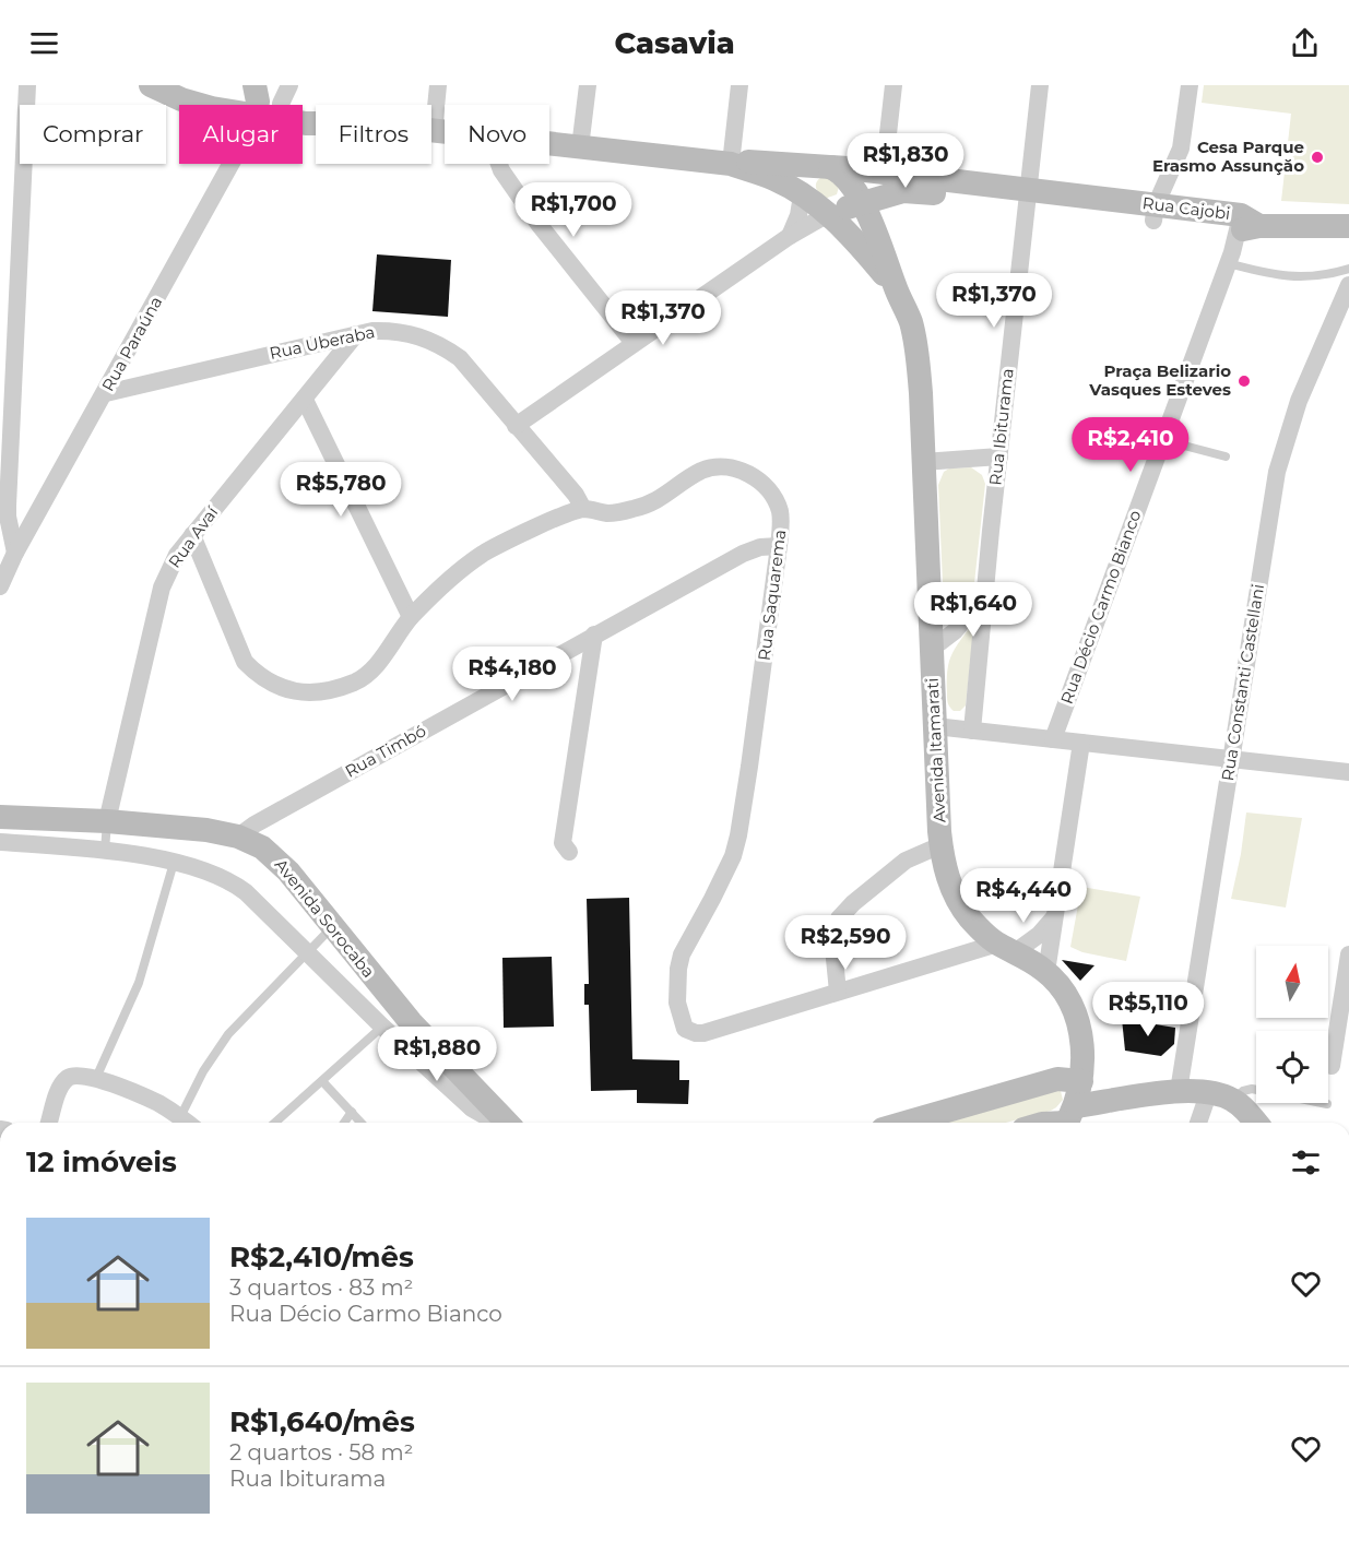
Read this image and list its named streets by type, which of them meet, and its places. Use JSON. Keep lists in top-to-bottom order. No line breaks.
{"streets":{"main road":["Rua Cajobi","Avenida Itamarati","Avenida Sorocaba"],"street":["Rua Uberaba","Rua Paraúna","Rua Ibiturama","Rua Avaí","Rua Saquarema","Rua Décio Carmo Bianco","Rua Constanti Castellani","Rua Timbó"]},"crossings":[["Rua Cajobi","Rua Ibiturama"],["Rua Cajobi","Rua Décio Carmo Bianco"],["Rua Cajobi","Avenida Itamarati"],["Rua Uberaba","Rua Paraúna"],["Rua Uberaba","Rua Avaí"],["Rua Uberaba","Rua Saquarema"],["Rua Avaí","Rua Saquarema"],["Rua Avaí","Avenida Sorocaba"],["Rua Saquarema","Rua Timbó"],["Rua Timbó","Avenida Sorocaba"]],"places":["Cesa Parque Erasmo Assunçăo","Praça Belizario Vasques Esteves"],"north":"top","page":{"header":"Casavia","chip":["Comprar","Alugar","Filtros","Novo"],"price":["R$1,830","R$1,700","R$1,370","R$1,370","R$2,410","R$5,780","R$1,640","R$4,180","R$4,440","R$2,590","R$5,110","R$1,880"],"heading":"12 imóveis","list":[{"name":"R$2,410/mês","note":"3 quartos · 83 m² · Rua Décio Carmo Bianco"},{"name":"R$1,640/mês","note":"2 quartos · 58 m² · Rua Ibiturama"}]}}
